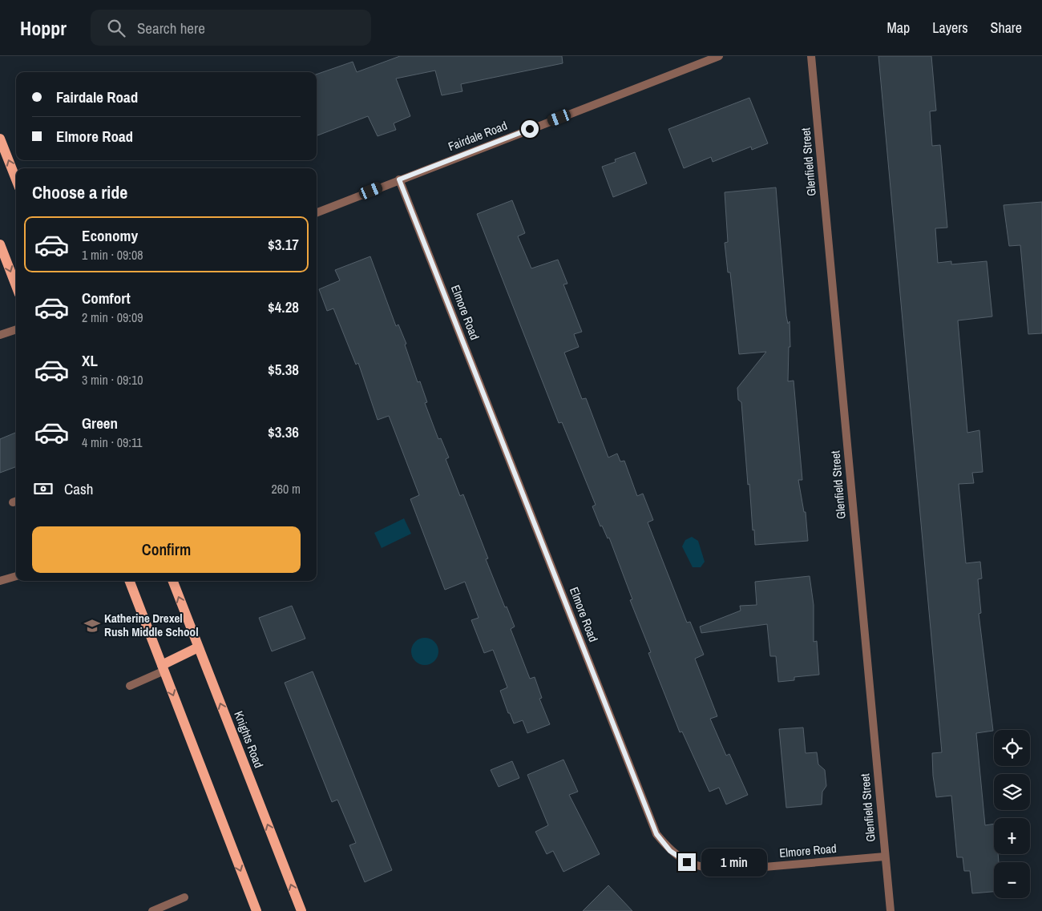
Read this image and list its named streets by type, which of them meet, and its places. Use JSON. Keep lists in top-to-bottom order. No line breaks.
{"streets":{"main road":["Knights Road"],"street":["Fairdale Road","Glenfield Street","Elmore Road"]},"crossings":[["Fairdale Road","Elmore Road"],["Glenfield Street","Elmore Road"]],"places":{"school or university":["Katherine Drexel Rush Middle School"]},"page":{"header":"Hoppr","search":"Search here","nav":["Map","Layers","Share"],"banner":["Fairdale Road","Elmore Road"],"heading":"Choose a ride","list":[{"name":"Economy","note":"1 min · 09:08","value":"$3.17"},{"name":"Comfort","note":"2 min · 09:09","value":"$4.28"},{"name":"XL","note":"3 min · 09:10","value":"$5.38"},{"name":"Green","note":"4 min · 09:11","value":"$3.36"}],"pay":["Cash","260 m"],"buttons":"Confirm","map_buttons":["+","−"],"bubble":"1 min"}}
